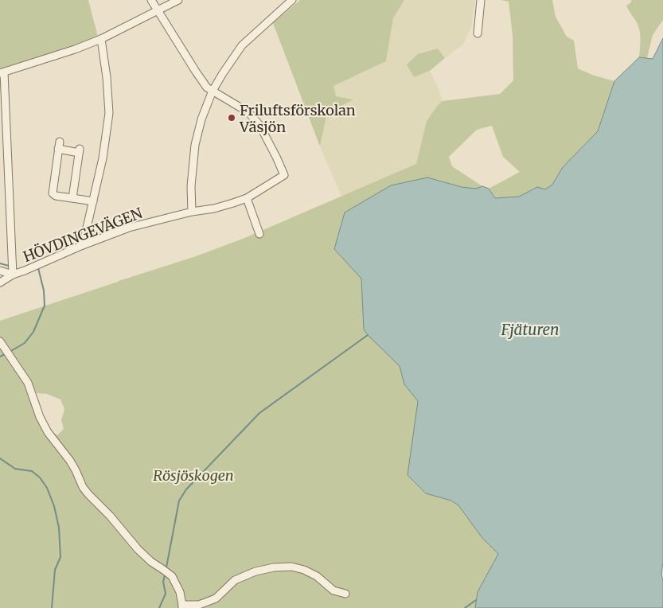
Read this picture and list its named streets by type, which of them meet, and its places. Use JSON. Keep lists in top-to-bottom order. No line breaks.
{"streets":{"street":["HÖVDINGEVÄGEN"]},"water":["Fjäturen"],"parks":["Rösjöskogen"],"places":["Friluftsförskolan Väsjön"]}
